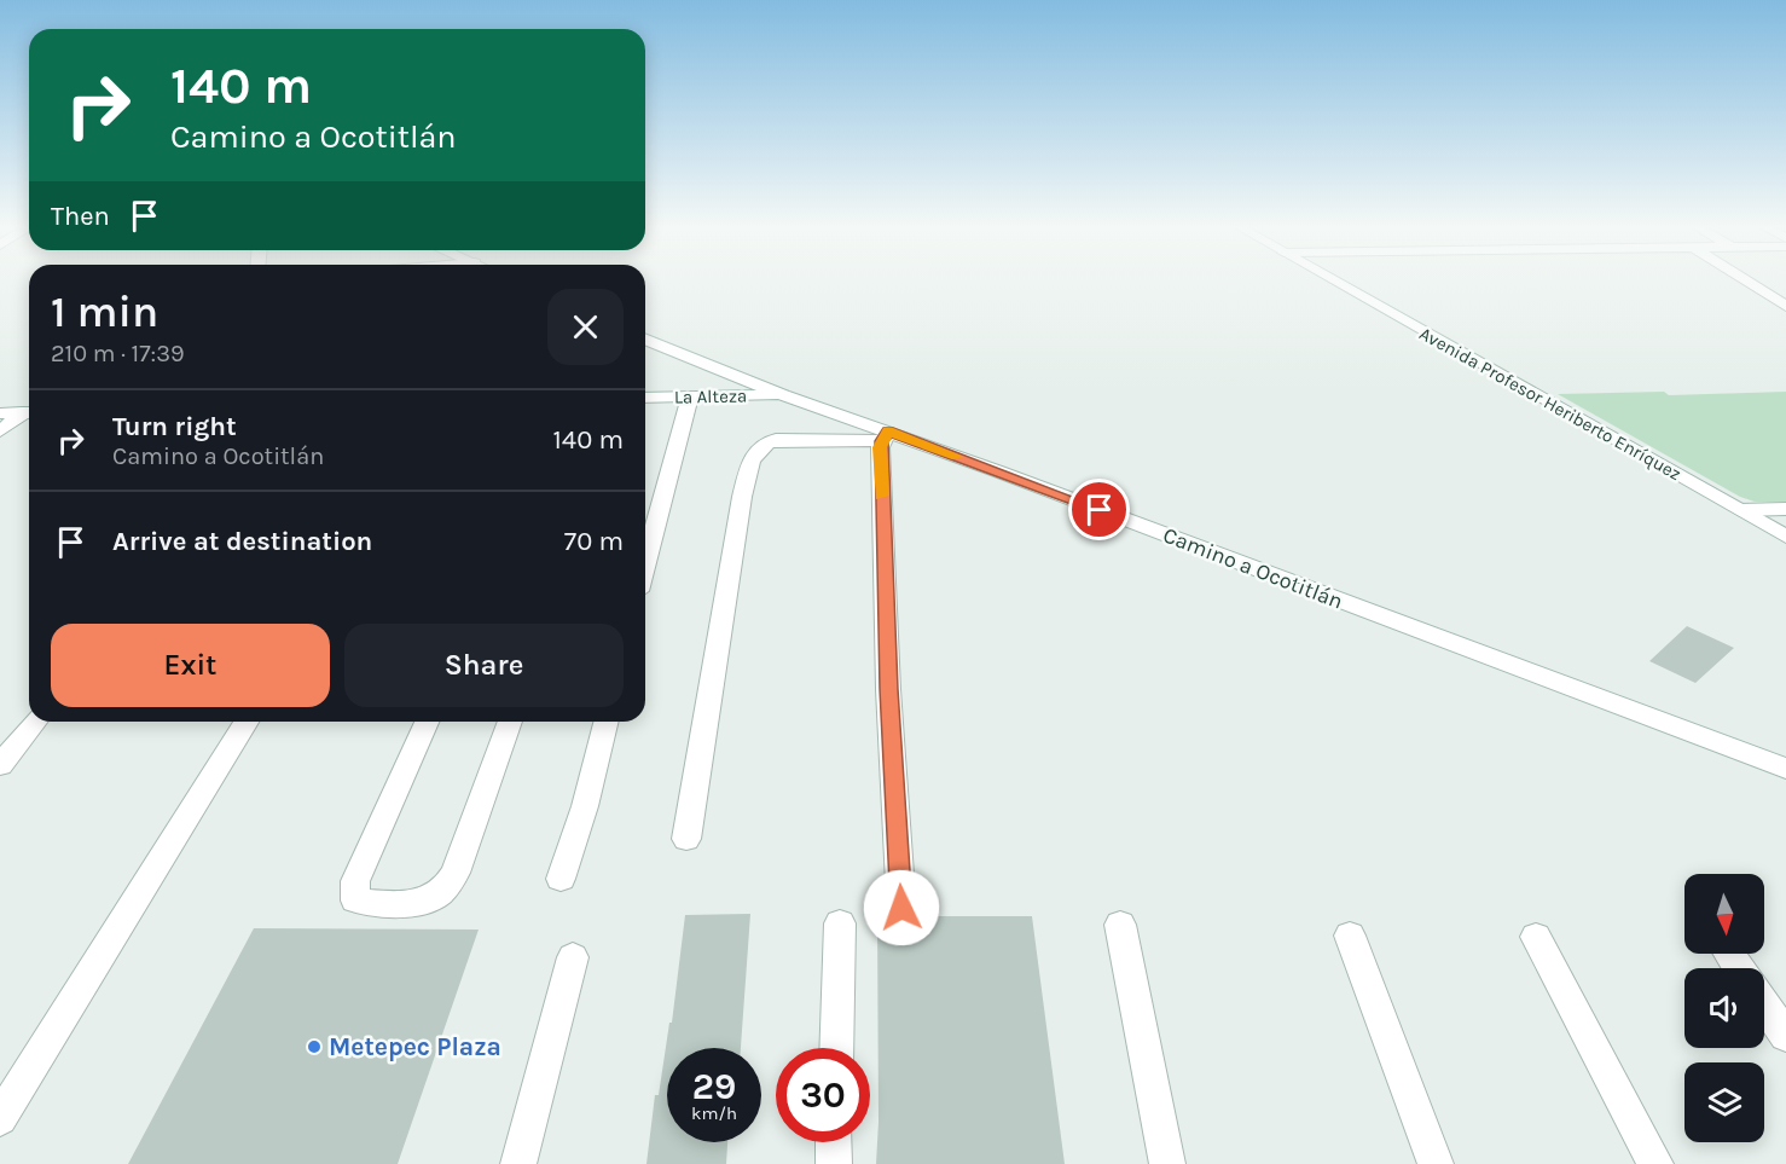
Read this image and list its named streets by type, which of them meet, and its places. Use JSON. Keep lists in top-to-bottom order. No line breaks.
{"streets":{"street":["La Alteza","Avenida Profesor Heriberto Enríquez","Camino a Ocotitlán"]},"crossings":[["La Alteza","Camino a Ocotitlán"]],"places":["Metepec Plaza"],"north":"bottom","page":{"turn":["140 m","Camino a Ocotitlán"],"then":"Then","heading":["1 min","210 m · 17:39"],"list":[{"name":"Turn right","note":"Camino a Ocotitlán","value":"140 m"},{"name":"Arrive at destination","value":"70 m"}],"buttons":["Exit","Share"],"speed":"29 km/h","limit":"30"}}
